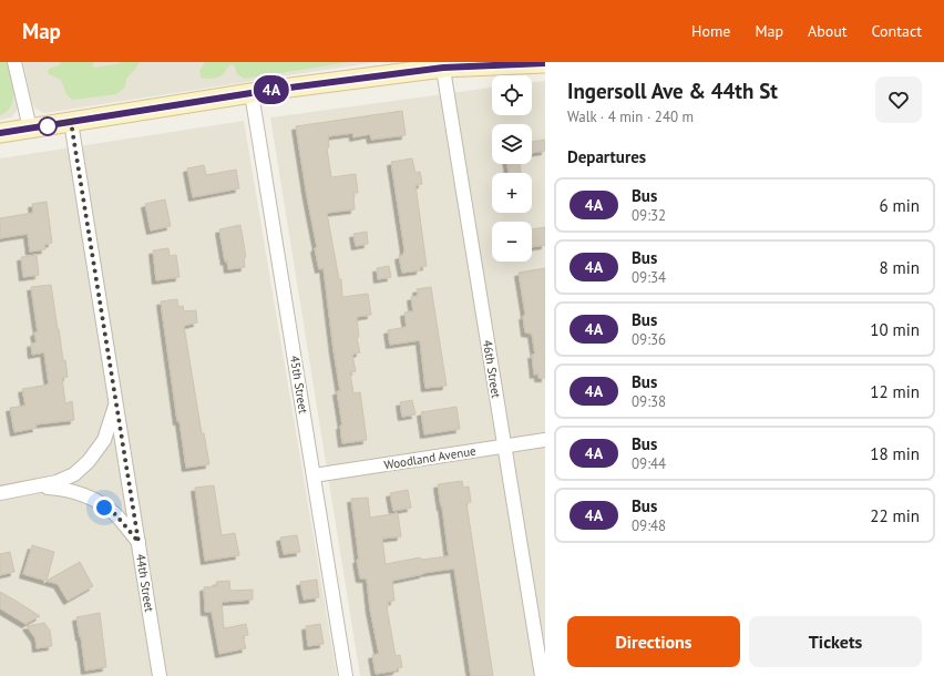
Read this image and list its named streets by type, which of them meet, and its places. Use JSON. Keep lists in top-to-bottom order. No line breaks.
{"streets":{"street":["46th Street","45th Street","Woodland Avenue","44th Street"]},"crossings":[["46th Street","Woodland Avenue"],["45th Street","Woodland Avenue"]],"lines":["bus line 4A"],"page":{"header":"Map","nav":["Home","Map","About","Contact"],"on_map":"4A","heading":[["Ingersoll Ave & 44th St","Walk · 4 min · 240 m"],"Departures"],"map_buttons":["+","−"],"list":[{"mark":"4A","name":"Bus","note":"09:32","value":"6 min"},{"mark":"4A","name":"Bus","note":"09:34","value":"8 min"},{"mark":"4A","name":"Bus","note":"09:36","value":"10 min"},{"mark":"4A","name":"Bus","note":"09:38","value":"12 min"},{"mark":"4A","name":"Bus","note":"09:44","value":"18 min"},{"mark":"4A","name":"Bus","note":"09:48","value":"22 min"}],"buttons":["Directions","Tickets"]}}
